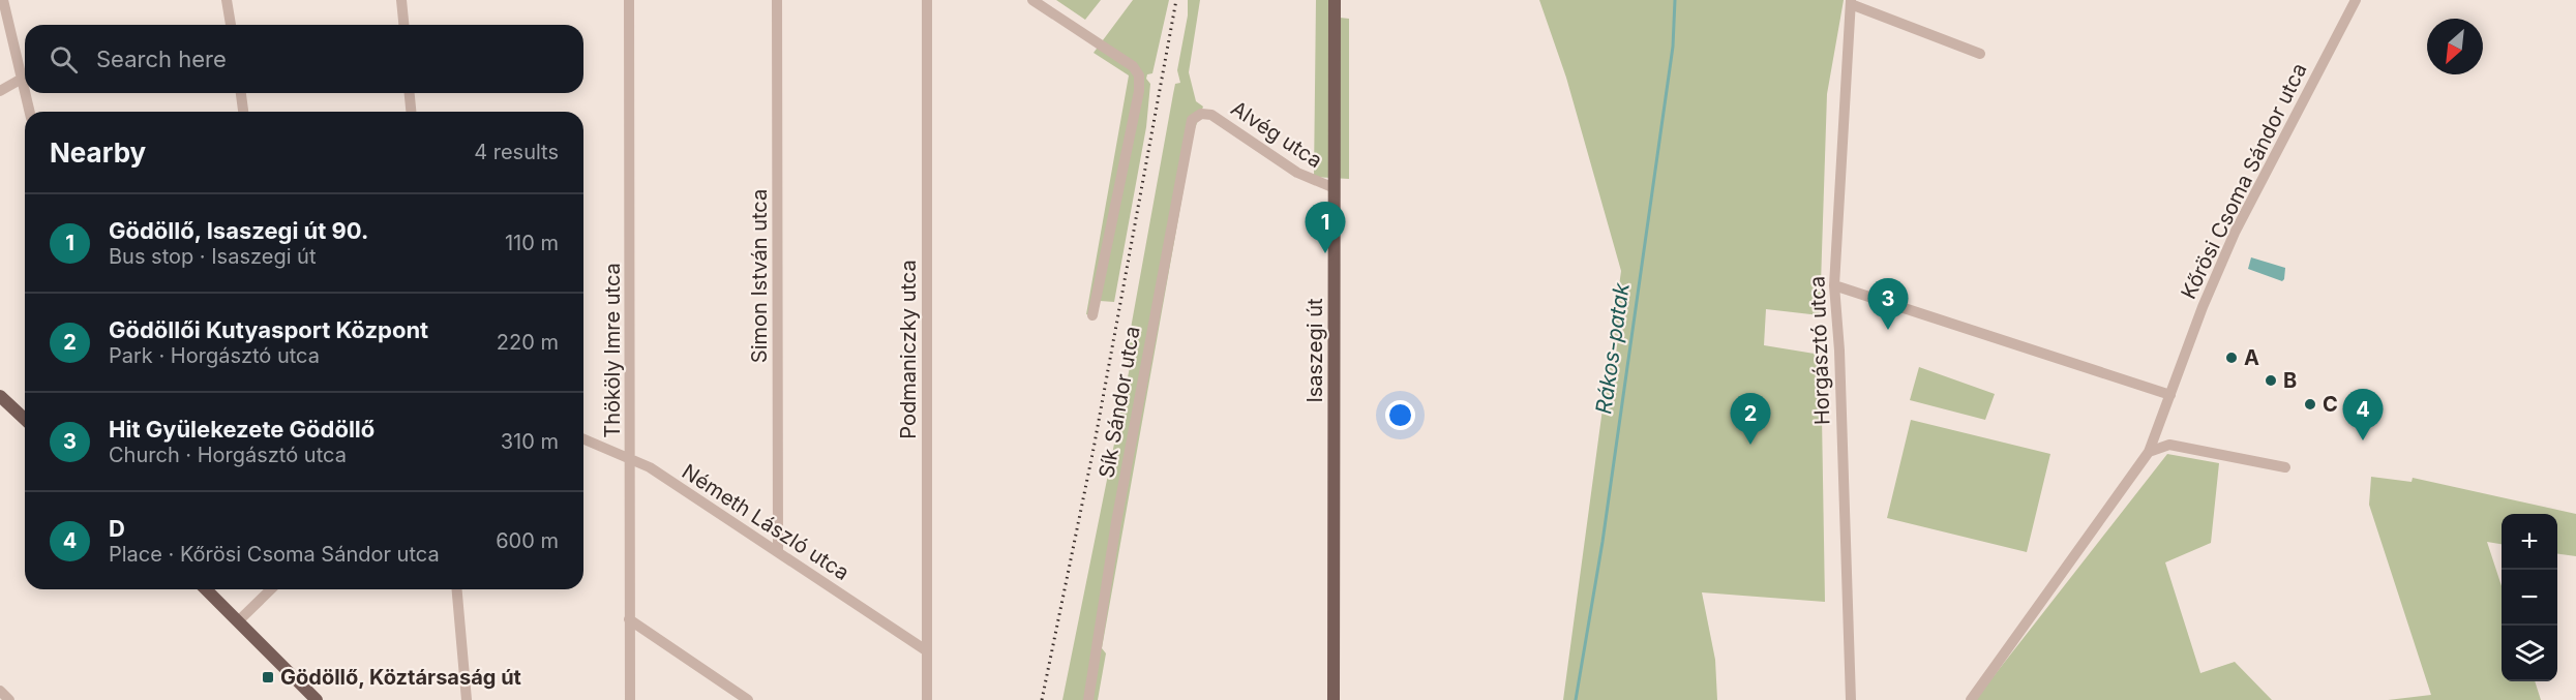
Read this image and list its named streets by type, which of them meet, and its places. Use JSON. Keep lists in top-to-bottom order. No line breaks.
{"streets":{"main road":["Isaszegi út"],"street":["Alvég utca","Kőrösi Csoma Sándor utca","Simon István utca","Podmaniczky utca","Thököly Imre utca","Horgásztó utca","Sík Sándor utca","Németh László utca"]},"crossings":[["Alvég utca","Isaszegi út"],["Alvég utca","Sík Sándor utca"],["Simon István utca","Németh László utca"],["Podmaniczky utca","Németh László utca"],["Thököly Imre utca","Németh László utca"]],"water":["Rákos-patak"],"places":{"other":["A","B","C"],"transit":["Gödöllő, Köztársaság út"]},"north":"bottom left","page":{"search":"Search here","heading":["Nearby","4 results"],"list":[{"mark":"1","name":"Gödöllő, Isaszegi út 90.","note":"Bus stop · Isaszegi út","value":"110 m"},{"mark":"2","name":"Gödöllői Kutyasport Központ","note":"Park · Horgásztó utca","value":"220 m"},{"mark":"3","name":"Hit Gyülekezete Gödöllő","note":"Church · Horgásztó utca","value":"310 m"},{"mark":"4","name":"D","note":"Place · Kőrösi Csoma Sándor utca","value":"600 m"}],"pins":["1","3","4","2"],"map_buttons":["+","−"]}}
